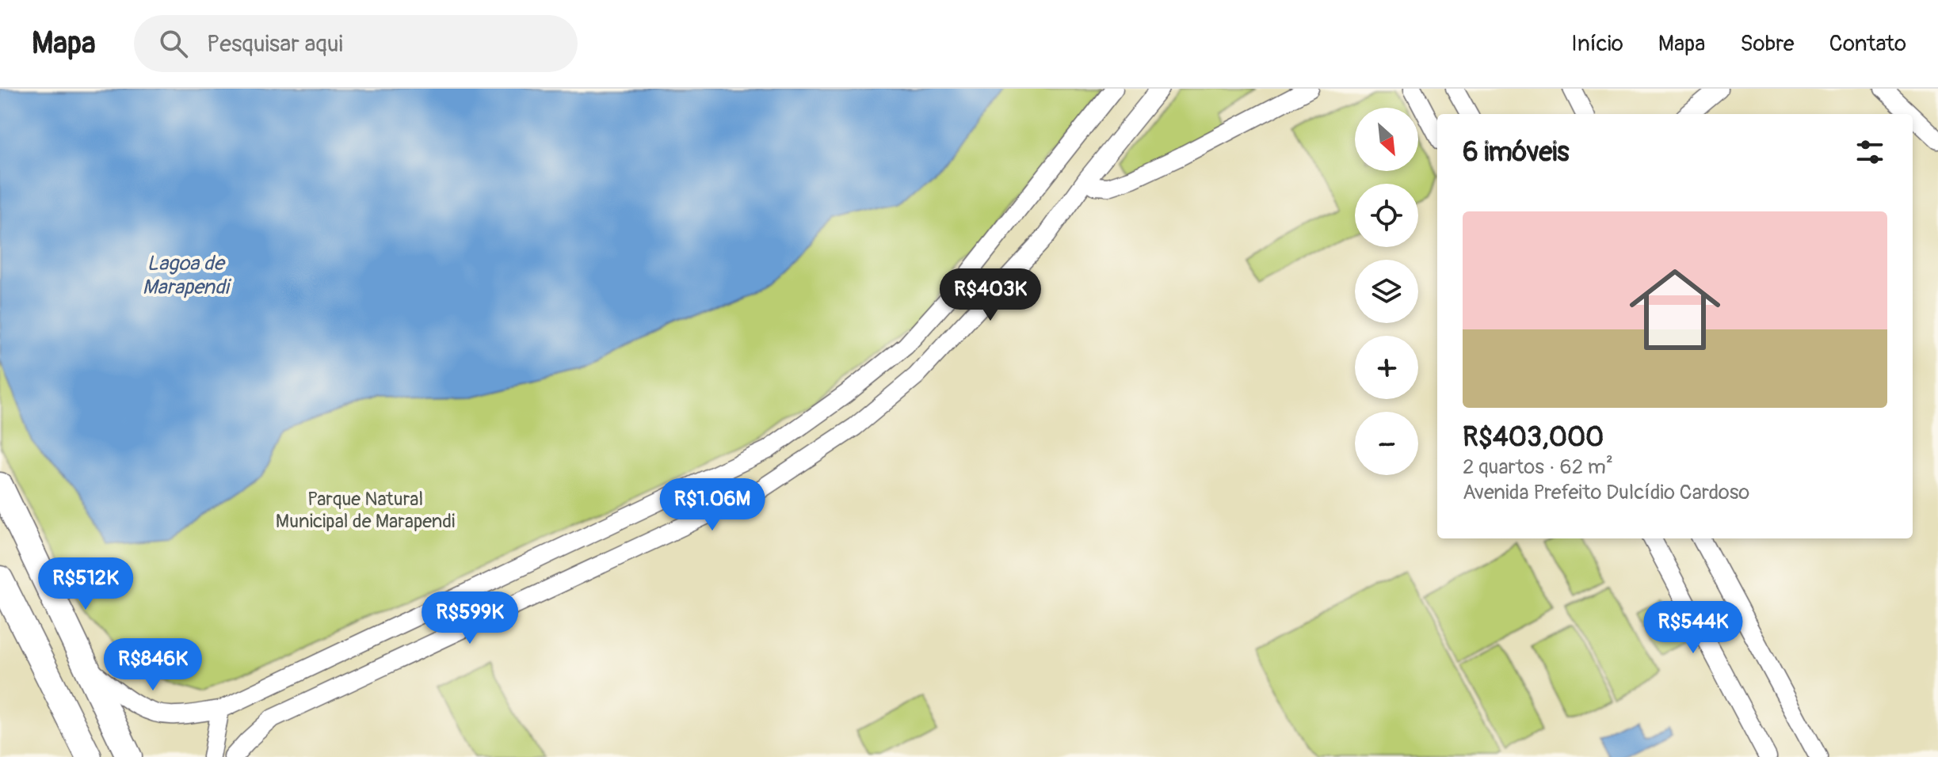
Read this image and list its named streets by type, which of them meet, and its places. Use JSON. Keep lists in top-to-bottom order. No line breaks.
{"water":["Lagoa de Marapendi"],"parks":["Parque Natural Municipal de Marapendi"],"north":"bottom right","page":{"header":"Mapa","search":"Pesquisar aqui","nav":["Início","Mapa","Sobre","Contato"],"map_buttons":["+","−"],"heading":"6 imóveis","list":[{"name":"R$403,000","note":"2 quartos · 62 m² · Avenida Prefeito Dulcídio Cardoso"}],"price":["R$403K","R$1.06M","R$512K","R$599K","R$544K","R$846K"]}}
